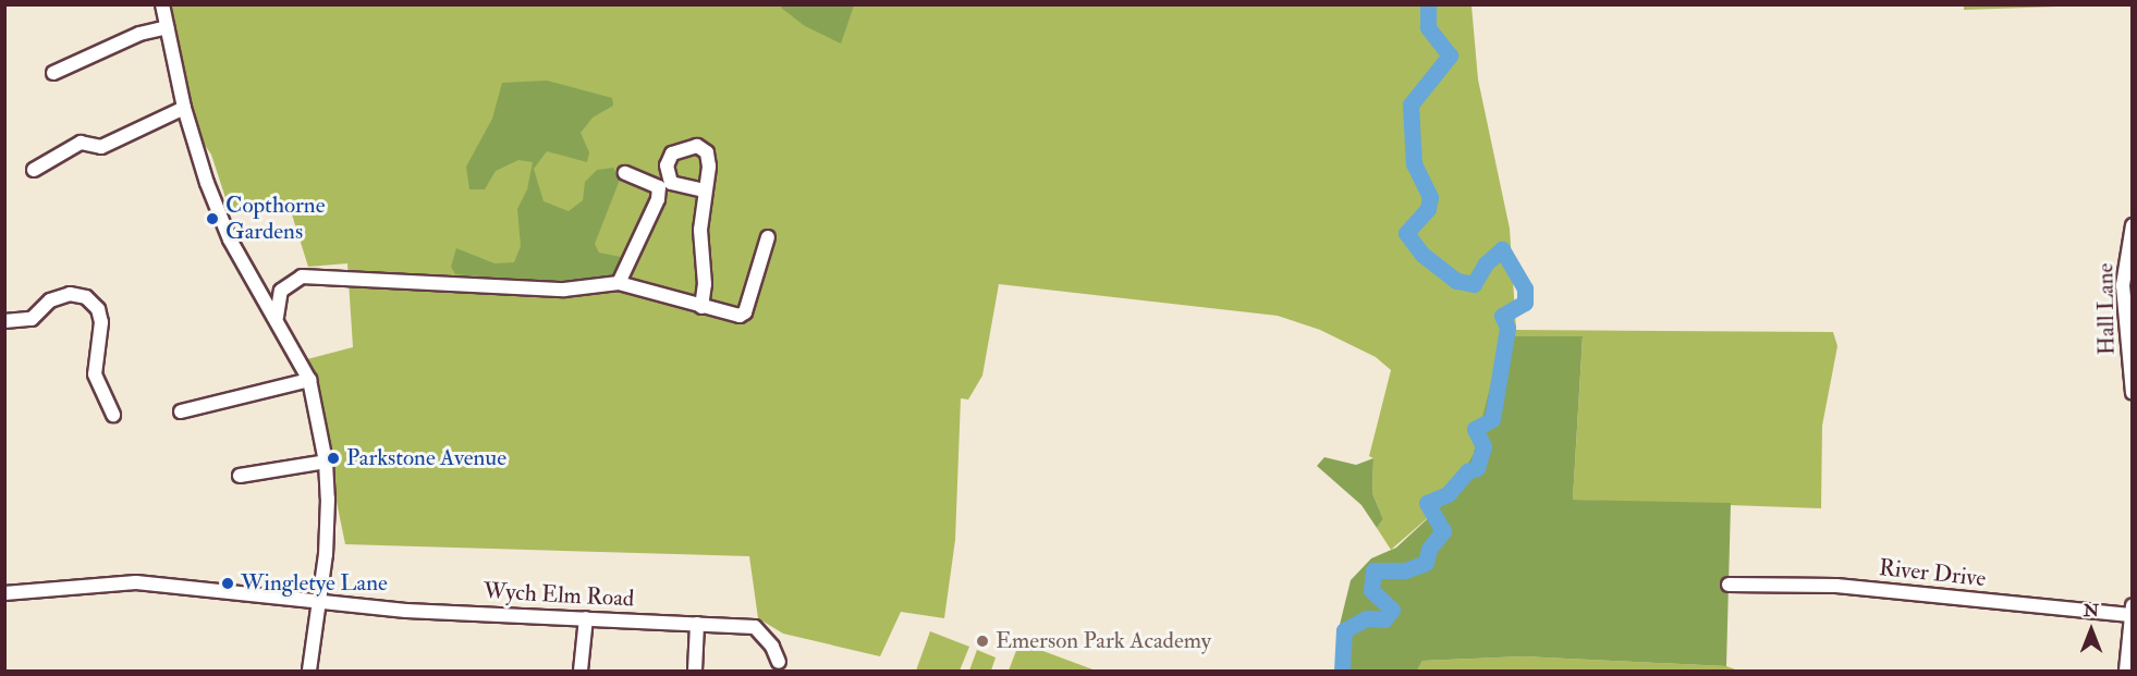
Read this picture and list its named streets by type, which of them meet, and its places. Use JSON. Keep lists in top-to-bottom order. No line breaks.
{"streets":{"street":["Hall Lane","River Drive","Wych Elm Road"]},"places":["Copthorne Gardens","Parkstone Avenue","Wingletye Lane","Emerson Park Academy"],"north":"top"}
